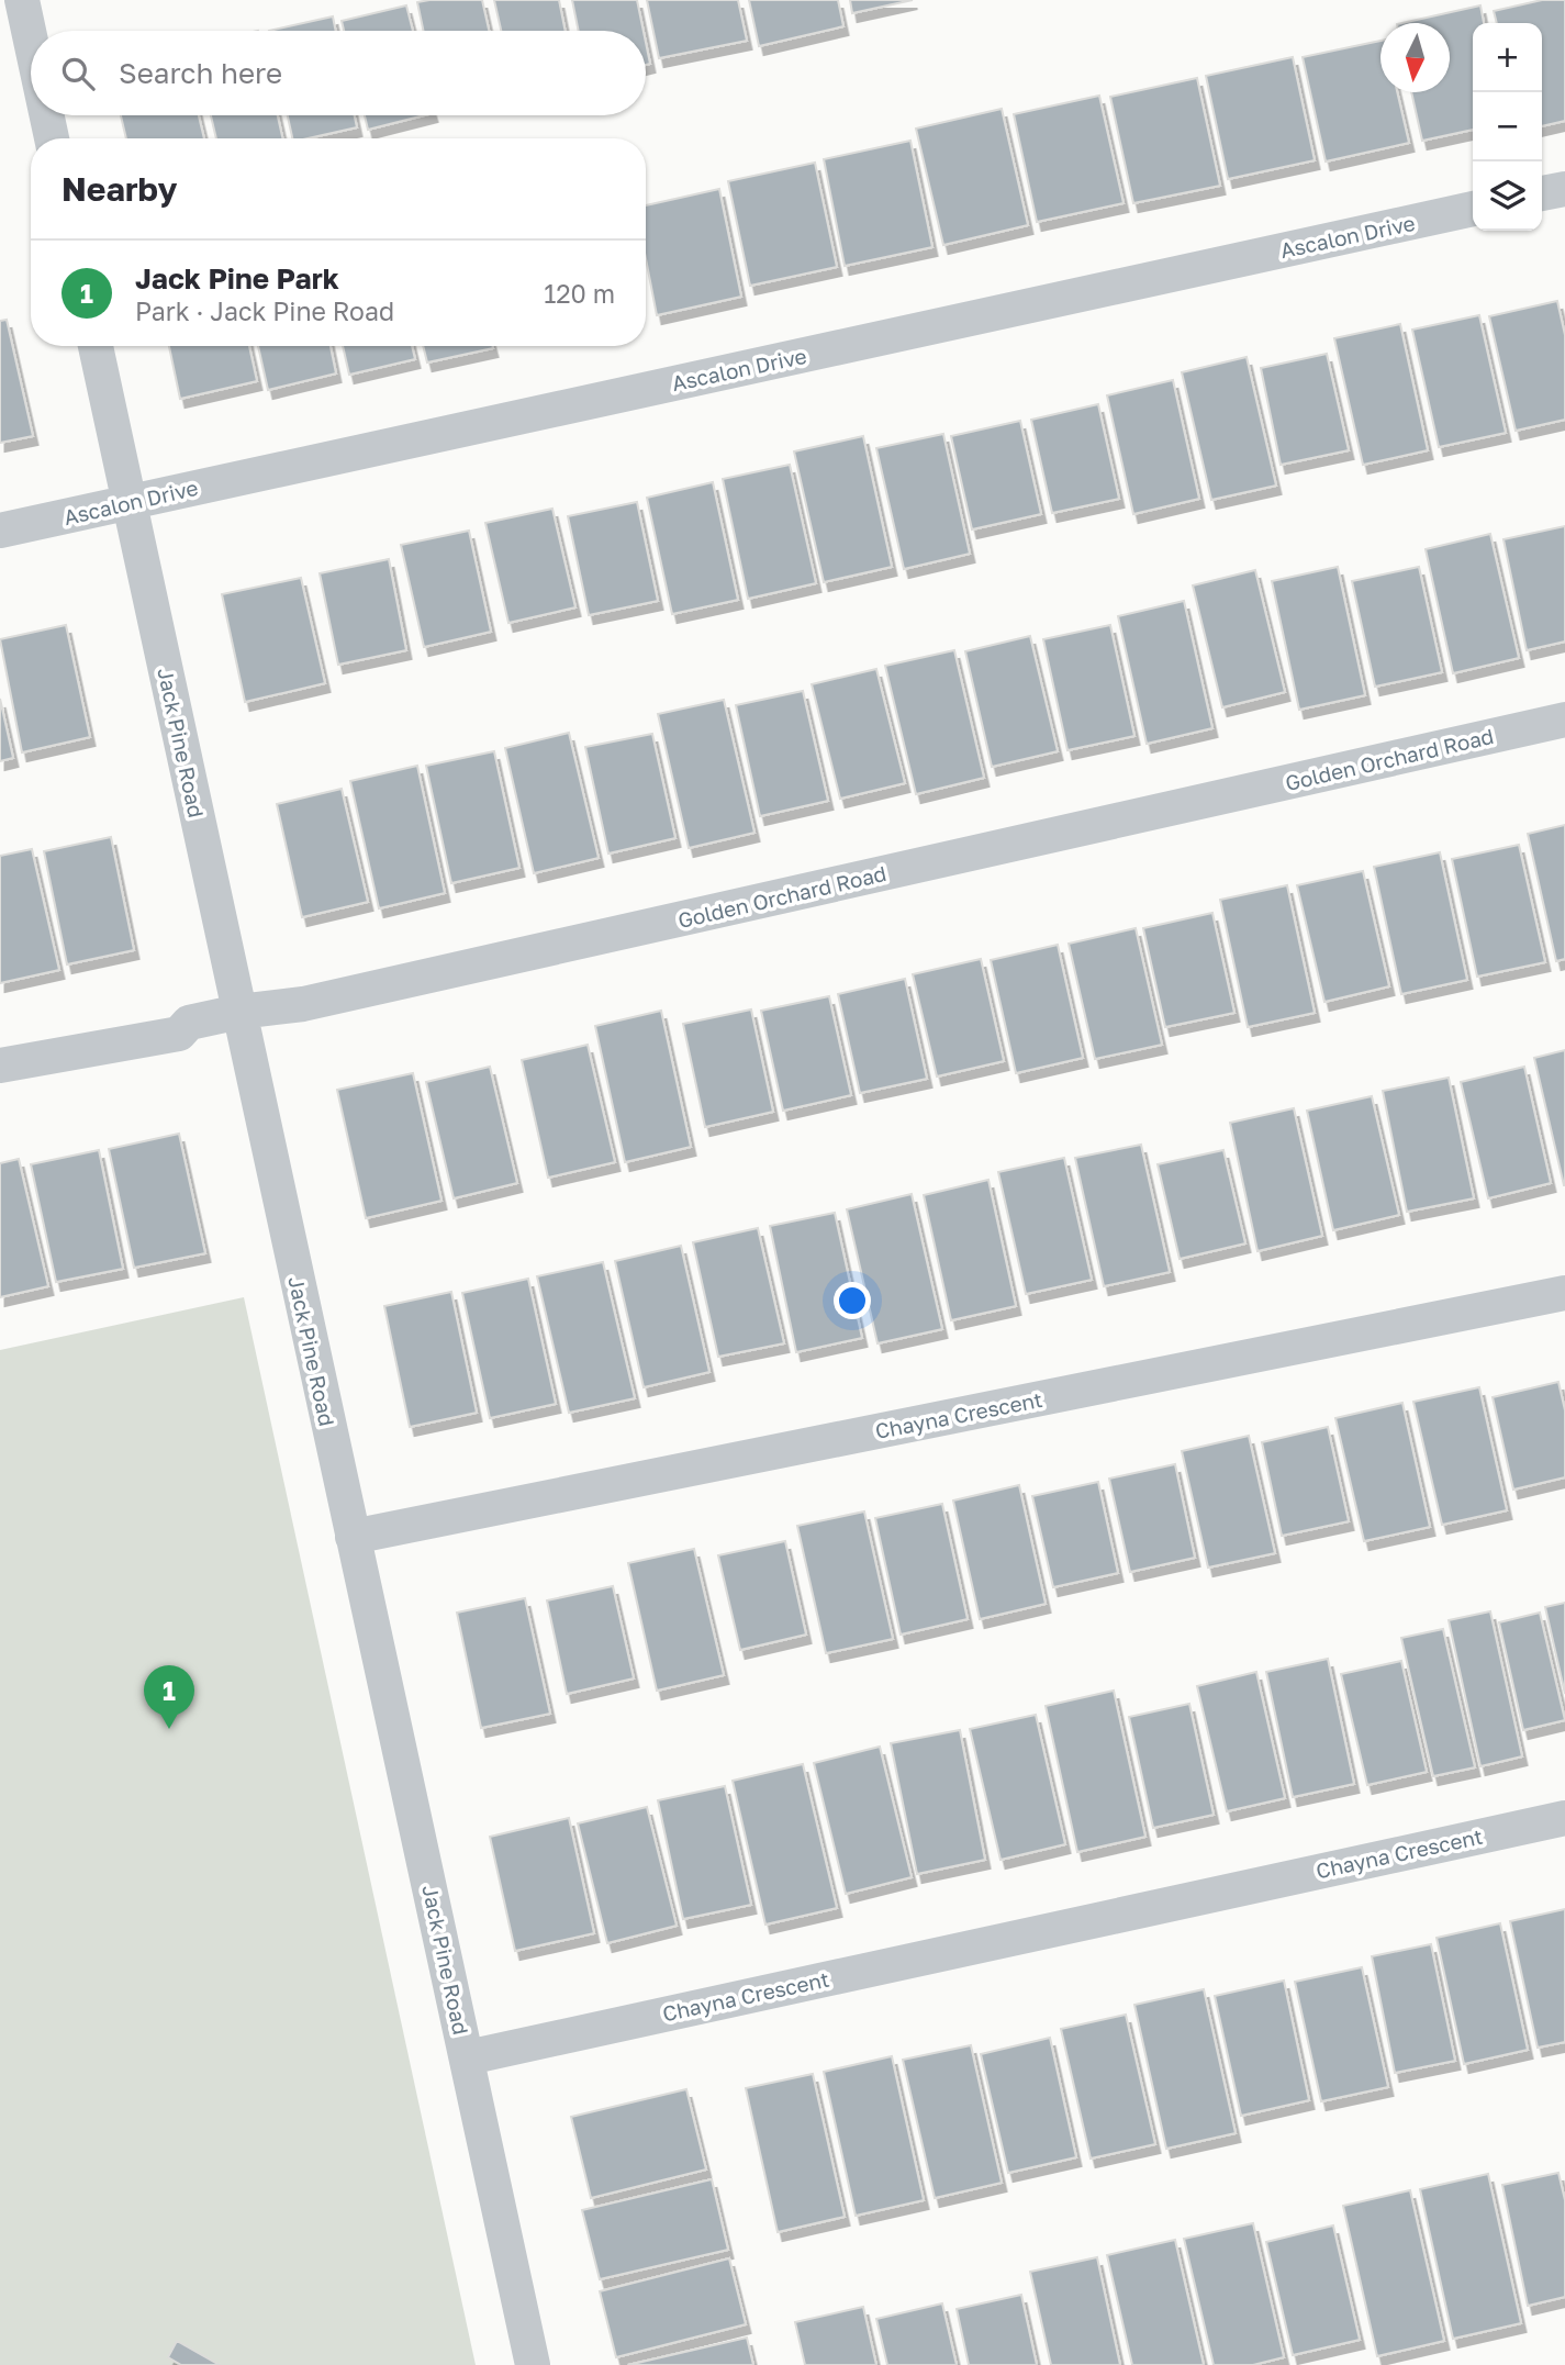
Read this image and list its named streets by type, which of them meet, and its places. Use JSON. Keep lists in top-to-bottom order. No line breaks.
{"streets":{"street":["Ascalon Drive","Jack Pine Road","Golden Orchard Road","Chayna Crescent"]},"crossings":[["Ascalon Drive","Jack Pine Road"],["Jack Pine Road","Golden Orchard Road"],["Jack Pine Road","Chayna Crescent"]],"north":"bottom","page":{"map_buttons":["+","−"],"search":"Search here","heading":"Nearby","list":[{"mark":"1","name":"Jack Pine Park","note":"Park · Jack Pine Road","value":"120 m"}],"pins":"1"}}
